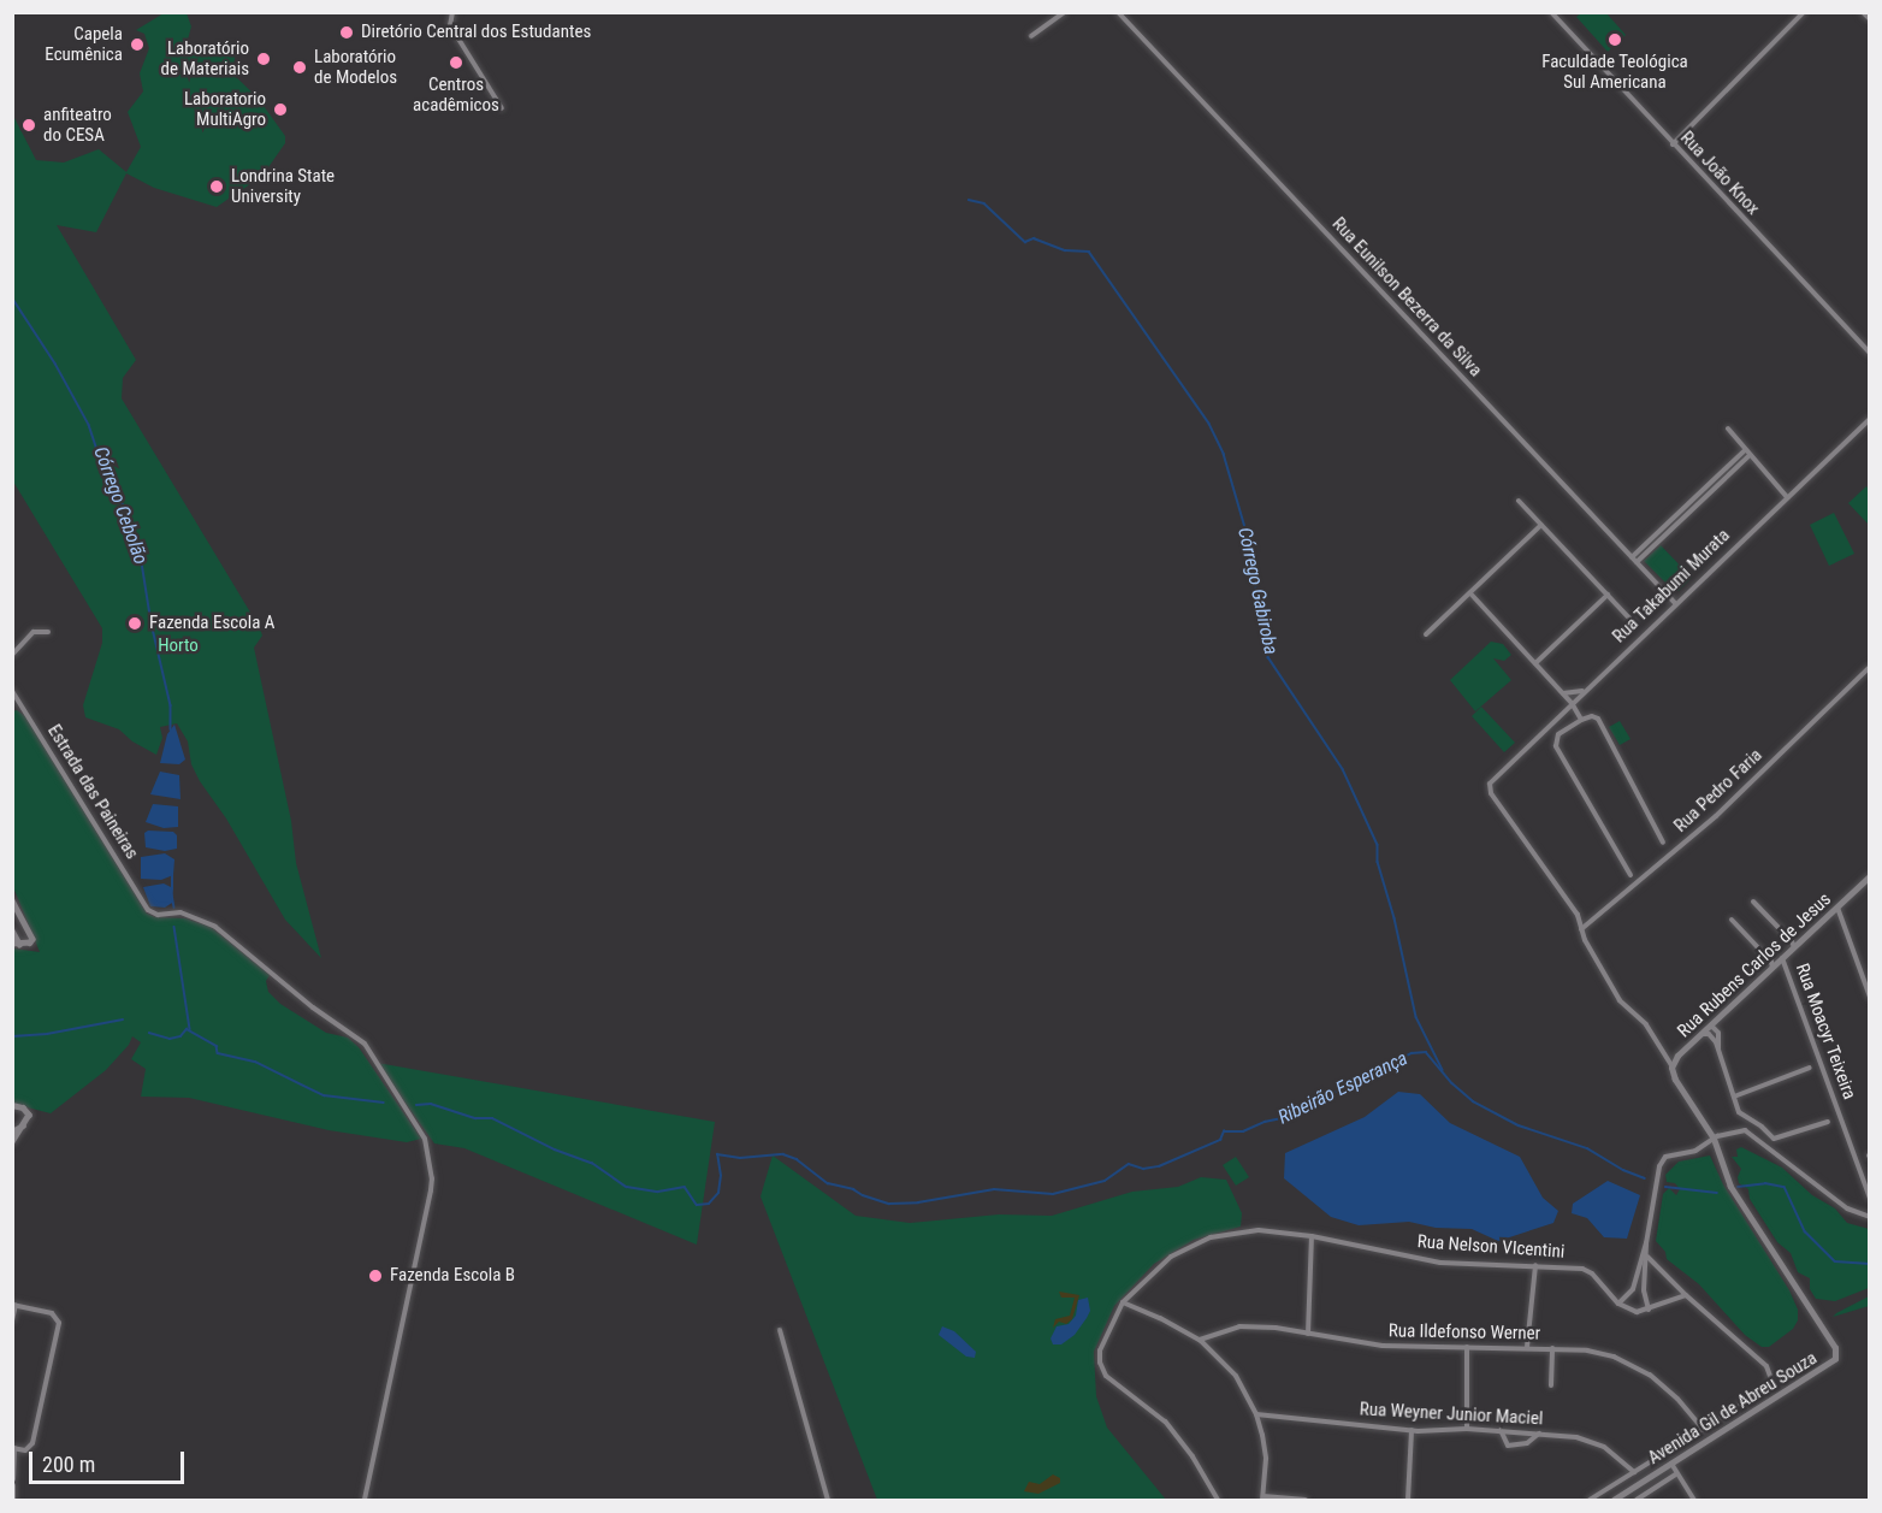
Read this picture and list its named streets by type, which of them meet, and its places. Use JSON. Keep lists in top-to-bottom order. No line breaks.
{"streets":{"street":["Rua João Knox","Rua Eunilson Bezerra da Silva","Rua Takabumi Murata","Rua Pedro Faria","Estrada das Paineiras","Rua Rubens Carlos de Jesus","Rua Moacyr Teixeira","Rua Nelson VIcentini","Rua Ildefonso Werner","Avenida Gil de Abreu Souza","Rua Weyner Junior Maciel"]},"crossings":[["Rua Eunilson Bezerra da Silva","Rua Takabumi Murata"],["Rua Takabumi Murata","Rua Pedro Faria"],["Rua Rubens Carlos de Jesus","Rua Moacyr Teixeira"]],"water":["Córrego Cebolão","Córrego Gabiroba","Ribeirão Esperança"],"parks":["Horto"],"places":["Diretório Central dos Estudantes","Faculdade Teológica Sul Americana","Capela Ecumênica","Laboratório de Materiais","Centros acadêmicos","Laboratório de Modelos","Laboratorio MultiAgro","anfiteatro do CESA","Londrina State University","Fazenda Escola A","Fazenda Escola B"],"scale_bar":"200 m"}
